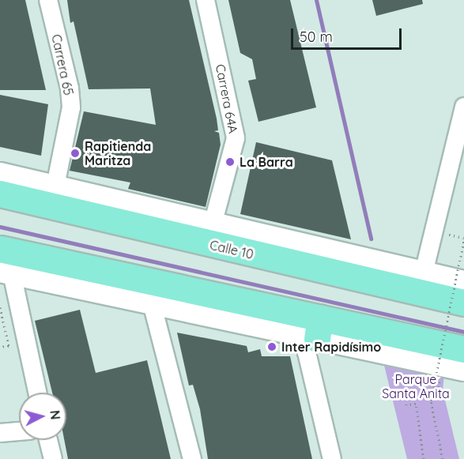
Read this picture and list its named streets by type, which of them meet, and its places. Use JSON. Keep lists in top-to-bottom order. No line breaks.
{"streets":{"main road":["Calle 10"],"street":["Carrera 65","Carrera 64A"]},"crossings":[["Carrera 65","Calle 10"],["Carrera 64A","Calle 10"]],"parks":["Parque Santa Anita"],"places":["Rapitienda Maritza","La Barra","Inter Rapidísimo"],"scale_bar":"50 m","north":"right"}
